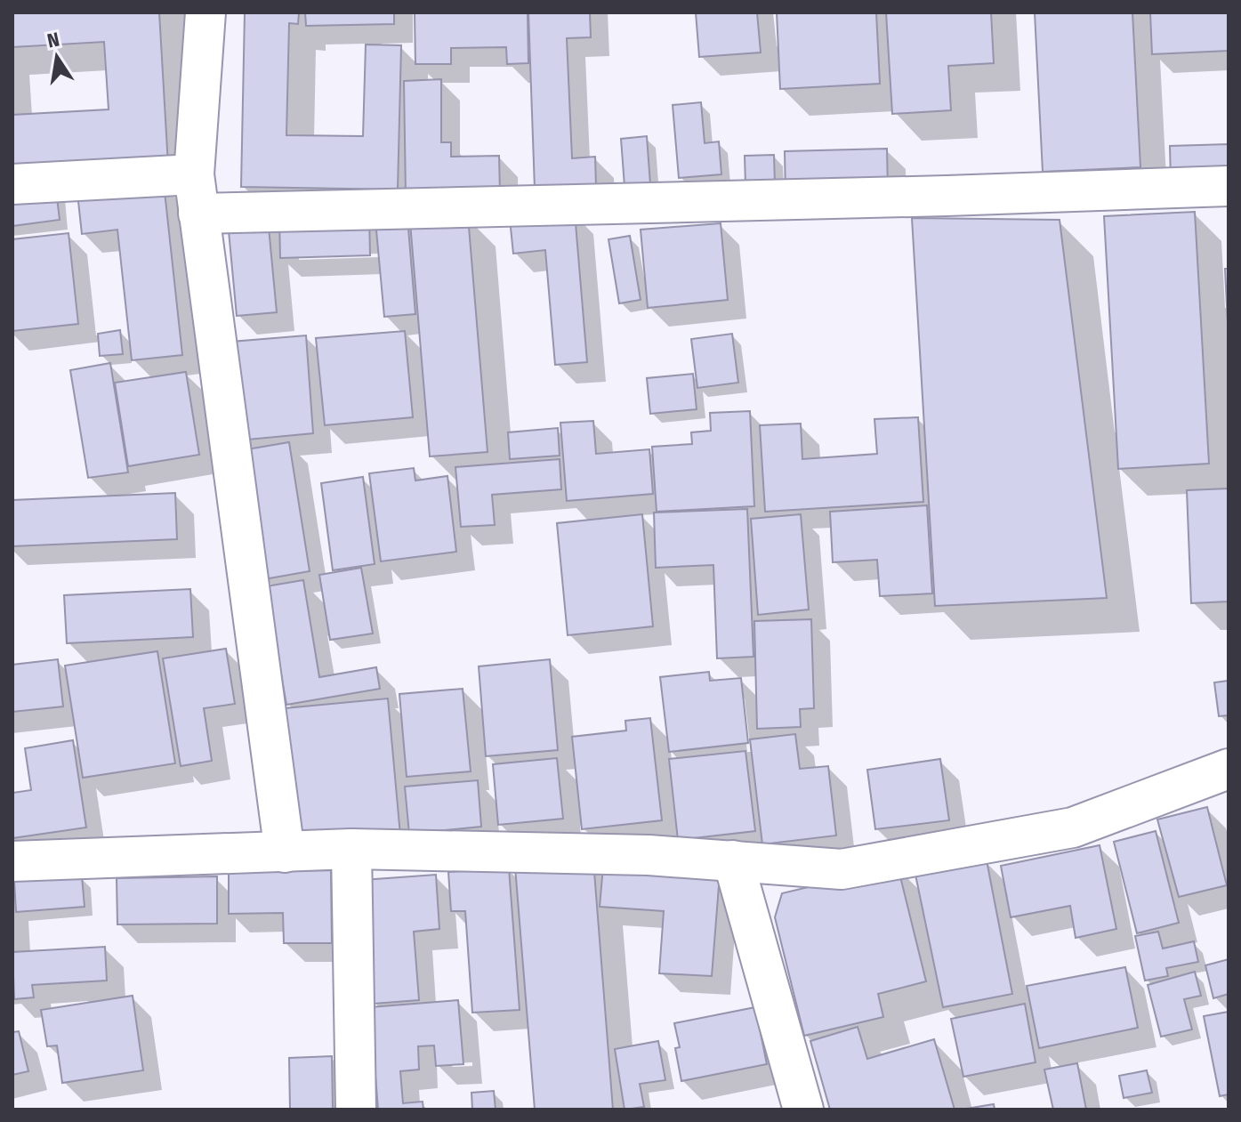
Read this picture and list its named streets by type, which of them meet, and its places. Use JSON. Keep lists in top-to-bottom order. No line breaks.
{"north":"top"}
